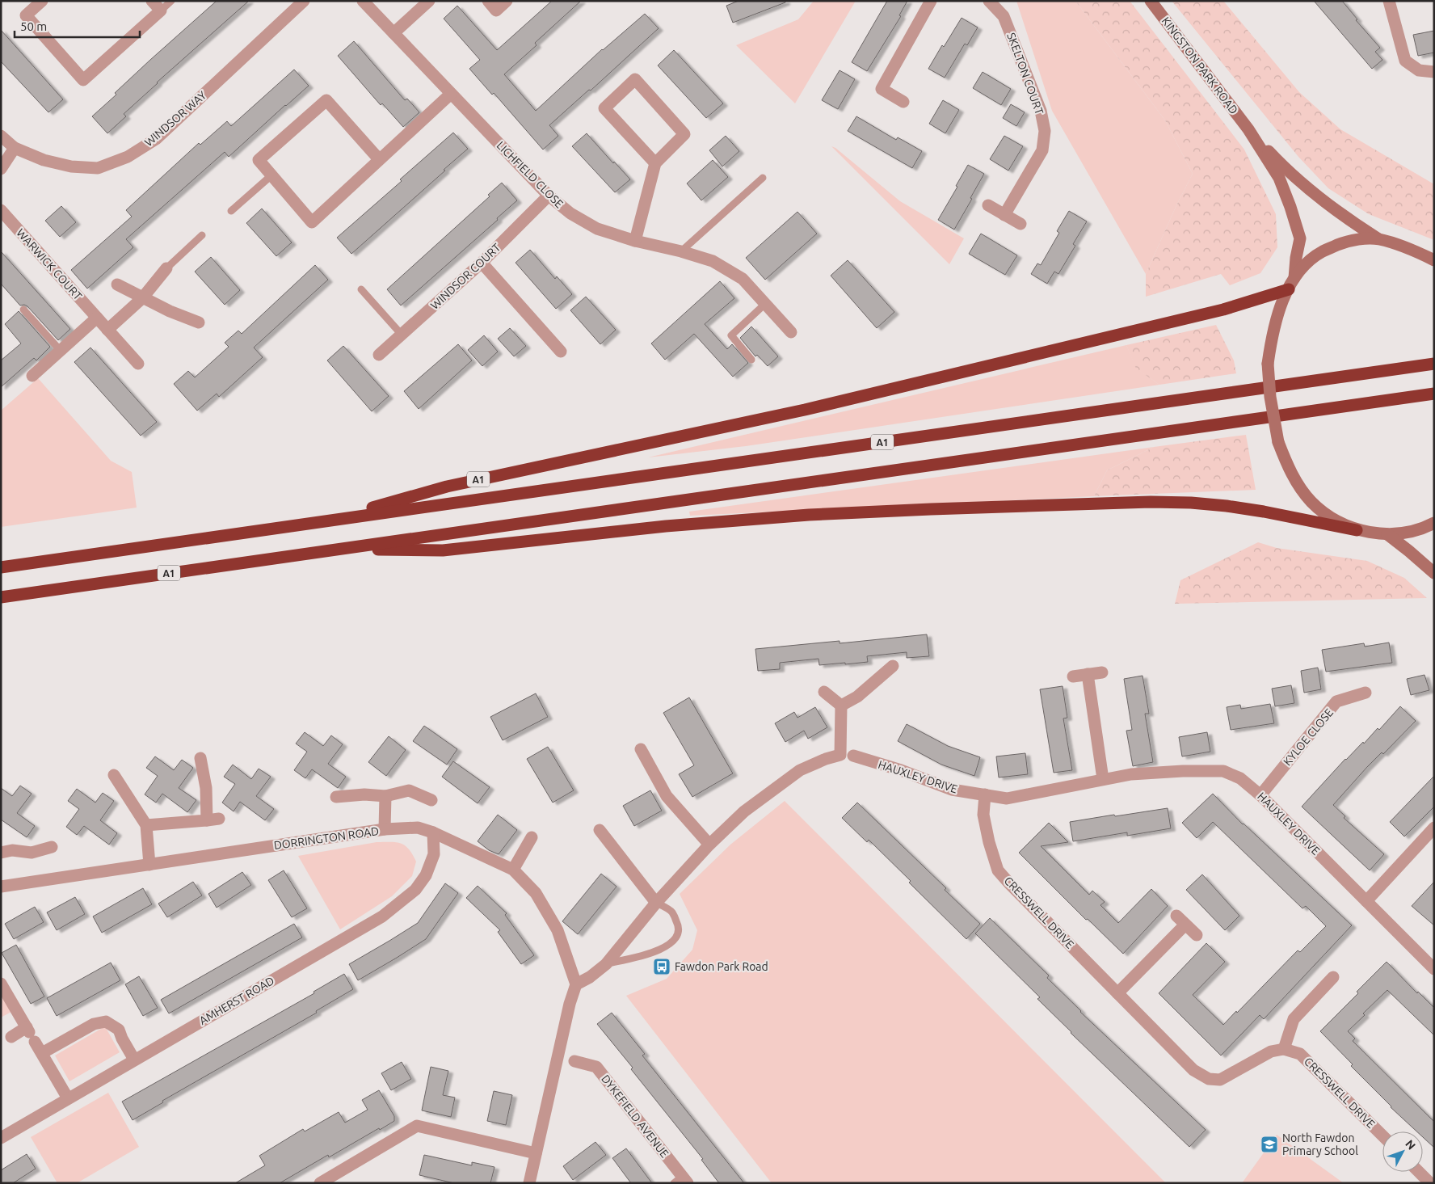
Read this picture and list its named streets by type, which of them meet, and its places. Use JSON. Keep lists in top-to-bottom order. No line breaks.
{"streets":{"highway":["A1"],"street":["KINGSTON PARK ROAD","SKELTON COURT","WINDSOR WAY","LICHFIELD CLOSE","WARWICK COURT","WINDSOR COURT","KYLOE CLOSE","HAUXLEY DRIVE","DORRINGTON ROAD","CRESSWELL DRIVE","AMHERST ROAD","DYKEFIELD AVENUE"]},"crossings":[["KINGSTON PARK ROAD","A1"],["LICHFIELD CLOSE","WINDSOR COURT"],["KYLOE CLOSE","HAUXLEY DRIVE"],["HAUXLEY DRIVE","CRESSWELL DRIVE"],["DORRINGTON ROAD","AMHERST ROAD"]],"places":{"bus stop":["Fawdon Park Road"],"school or university":["North Fawdon Primary School"]},"scale_bar":"50 m","north":"top right"}
